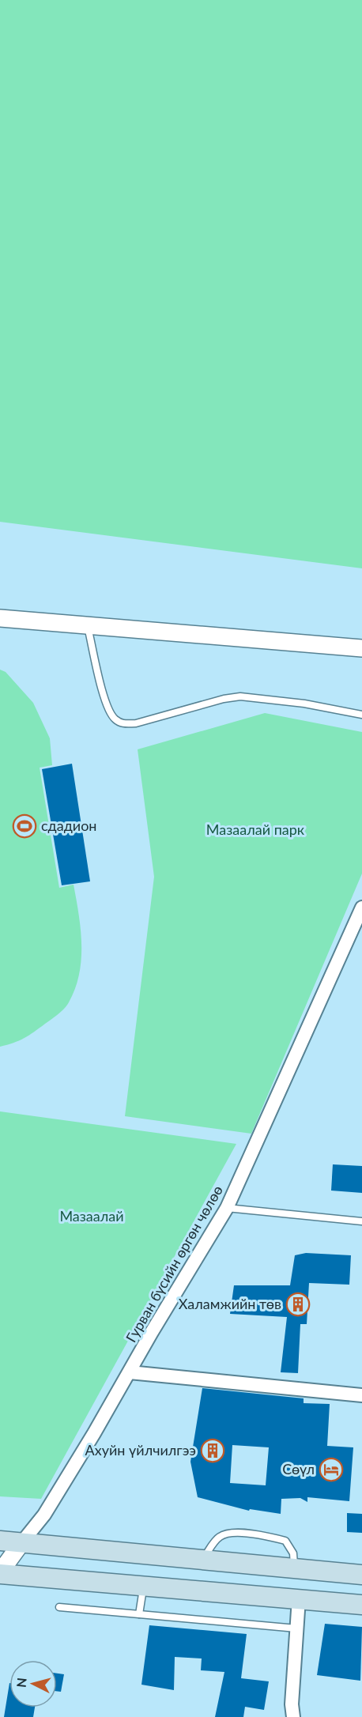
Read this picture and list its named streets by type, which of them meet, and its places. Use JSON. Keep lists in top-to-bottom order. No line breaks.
{"streets":{"street":["Гурван бүсийн өргөн чөлөө"]},"parks":["Мазаалай парк","Мазаалай"],"places":{"sports":["сдадион"],"building":["Халамжийн төв","Ахуйн үйлчилгээ"],"hotel":["Сөүл"]},"north":"left"}
